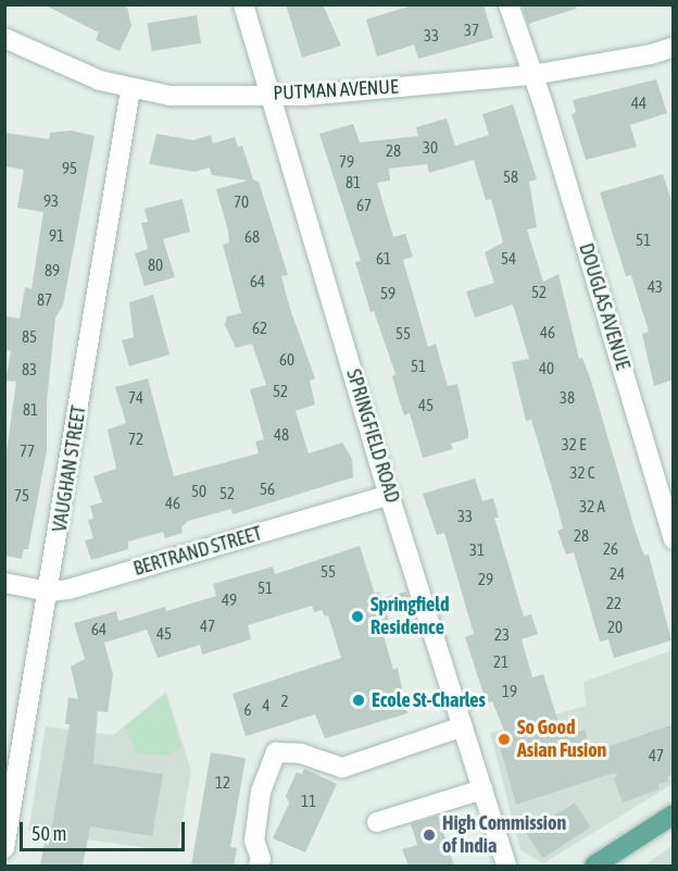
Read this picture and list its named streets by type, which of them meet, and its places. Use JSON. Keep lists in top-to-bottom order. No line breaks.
{"streets":{"street":["PUTMAN AVENUE","DOUGLAS AVENUE","SPRINGFIELD ROAD","VAUGHAN STREET","BERTRAND STREET"]},"crossings":[["PUTMAN AVENUE","DOUGLAS AVENUE"],["PUTMAN AVENUE","SPRINGFIELD ROAD"],["PUTMAN AVENUE","VAUGHAN STREET"],["SPRINGFIELD ROAD","BERTRAND STREET"],["VAUGHAN STREET","BERTRAND STREET"]],"places":["Springfield Residence","Ecole St-Charles","So Good Asian Fusion","High Commission of India"],"house_numbers":["37","33","44","30","28","79","95","58","81","93","70","67","91","68","51","61","54","80","89","64","43","52","59","87","62","46","55","85","60","51","40","83","52","74","38","45","81","48","72","32 E","77","32 C","56","50","52","75","46","32 A","33","28","26","31","55","24","29","51","49","22","47","20","64","45","23","21","19","2","4","6","47","12","11"],"scale_bar":"50 m"}
